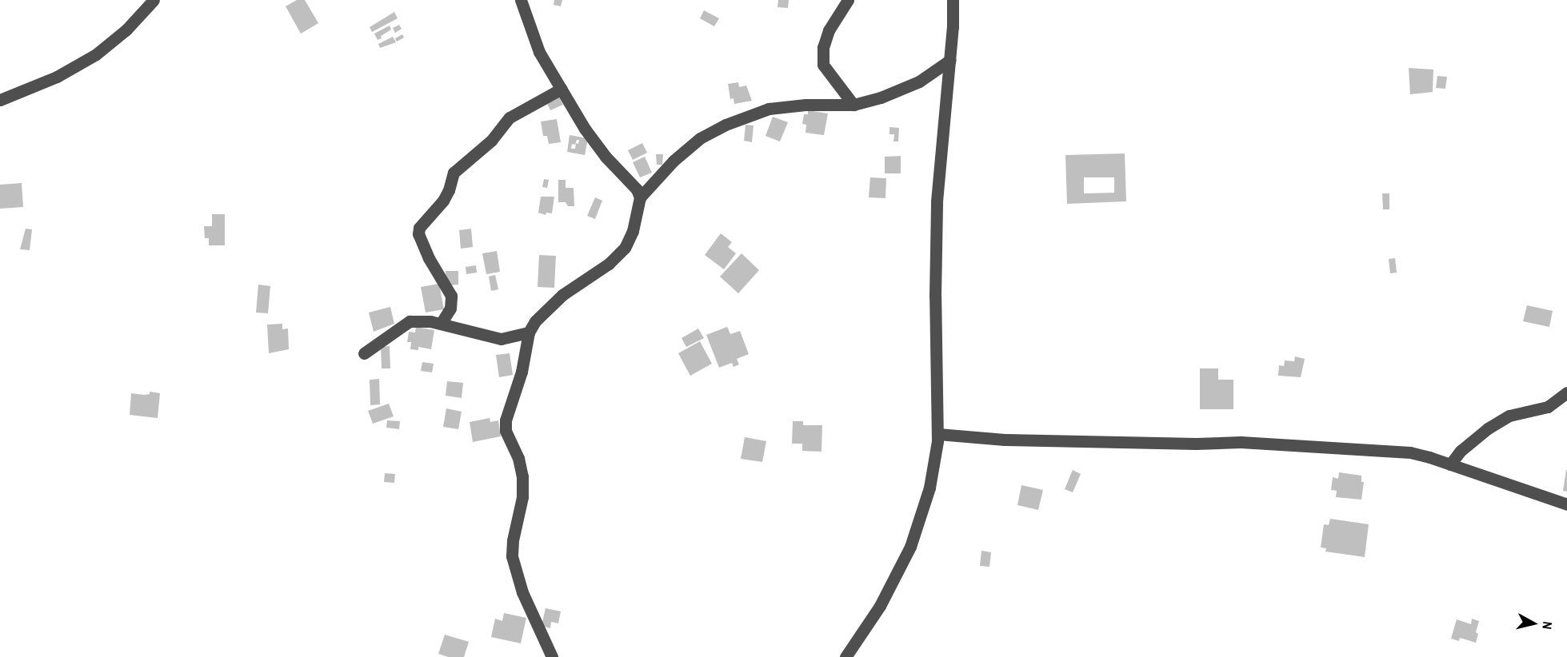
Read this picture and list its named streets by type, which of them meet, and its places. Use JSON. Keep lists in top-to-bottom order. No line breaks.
{"north":"right"}
